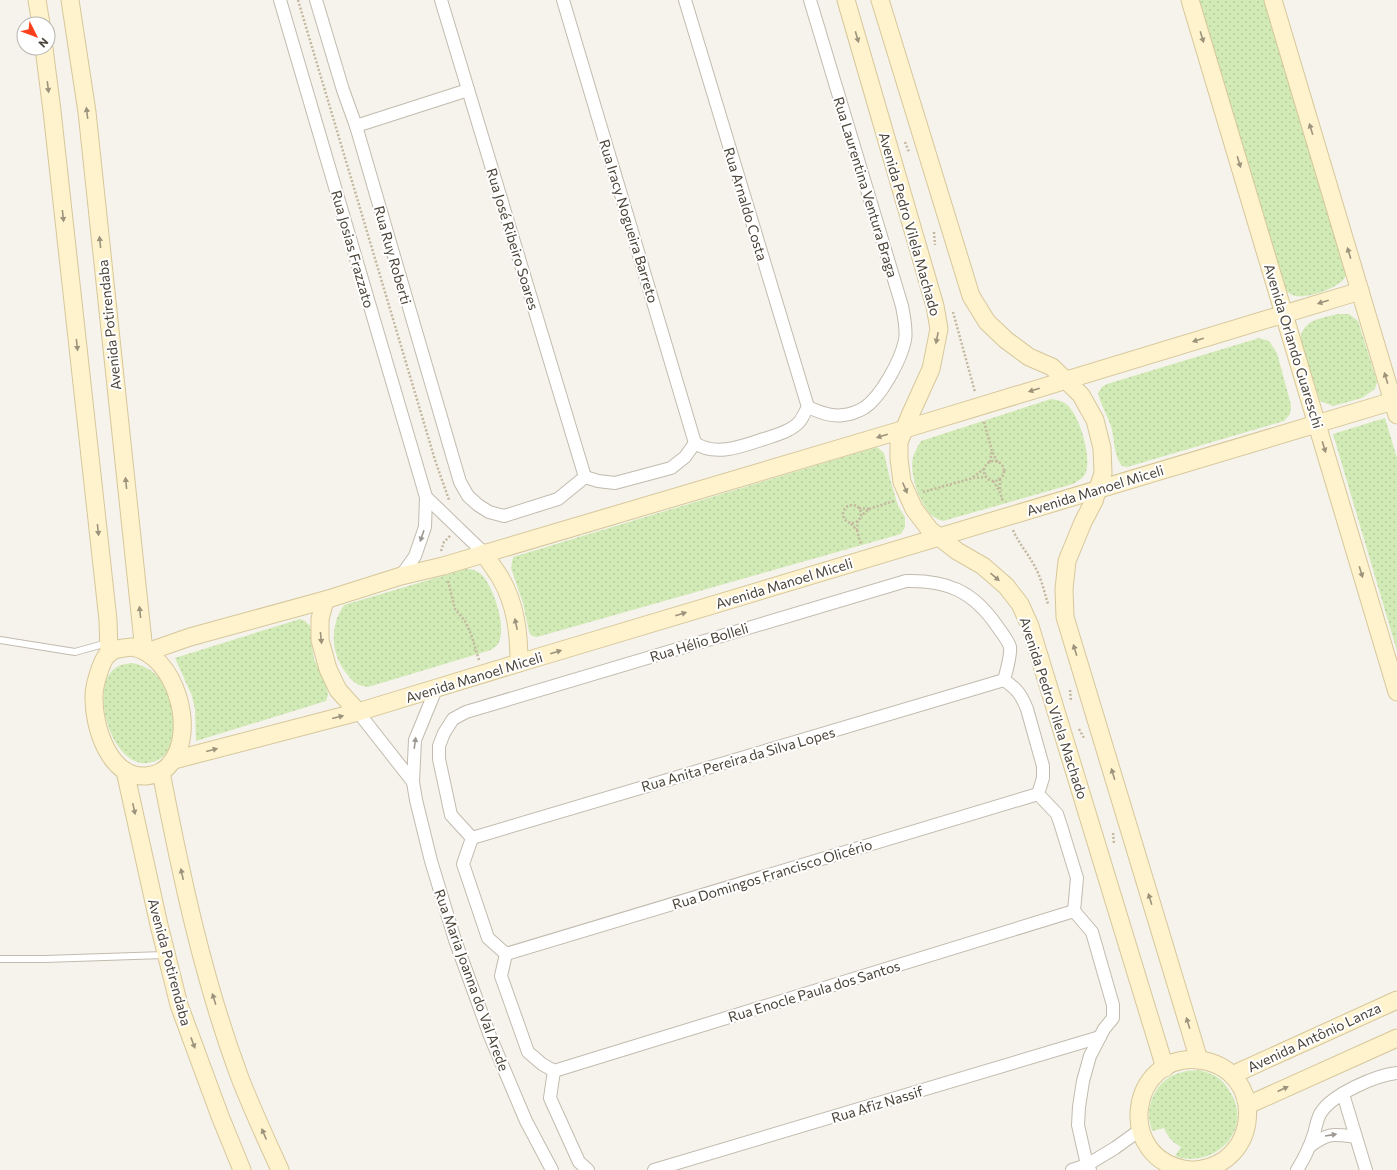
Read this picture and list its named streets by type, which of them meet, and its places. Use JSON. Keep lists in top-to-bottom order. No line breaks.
{"streets":{"street":["Rua Laurentina Ventura Braga","Rua Arnaldo Costa","Rua Iracy Nogueira Barreto","Avenida Pedro Vilela Machado","Rua José Ribeiro Soares","Rua Josias Frazzato","Rua Ruy Roberti","Avenida Potirendaba","Avenida Orlando Guareschi","Avenida Manoel Miceli","Rua Hélio Bolleli","Rua Anita Pereira da Silva Lopes","Rua Domingos Francisco Olicério","Rua Maria Joanna do Val Arede","Rua Enocle Paula dos Santos","Avenida Antônio Lanza","Rua Afiz Nassif"]},"crossings":[["Rua Laurentina Ventura Braga","Rua Arnaldo Costa"],["Avenida Pedro Vilela Machado","Avenida Manoel Miceli"],["Rua José Ribeiro Soares","Rua Ruy Roberti"],["Avenida Potirendaba","Avenida Manoel Miceli"],["Avenida Orlando Guareschi","Avenida Manoel Miceli"],["Avenida Manoel Miceli","Rua Maria Joanna do Val Arede"],["Rua Hélio Bolleli","Rua Anita Pereira da Silva Lopes"]],"north":"bottom right"}
